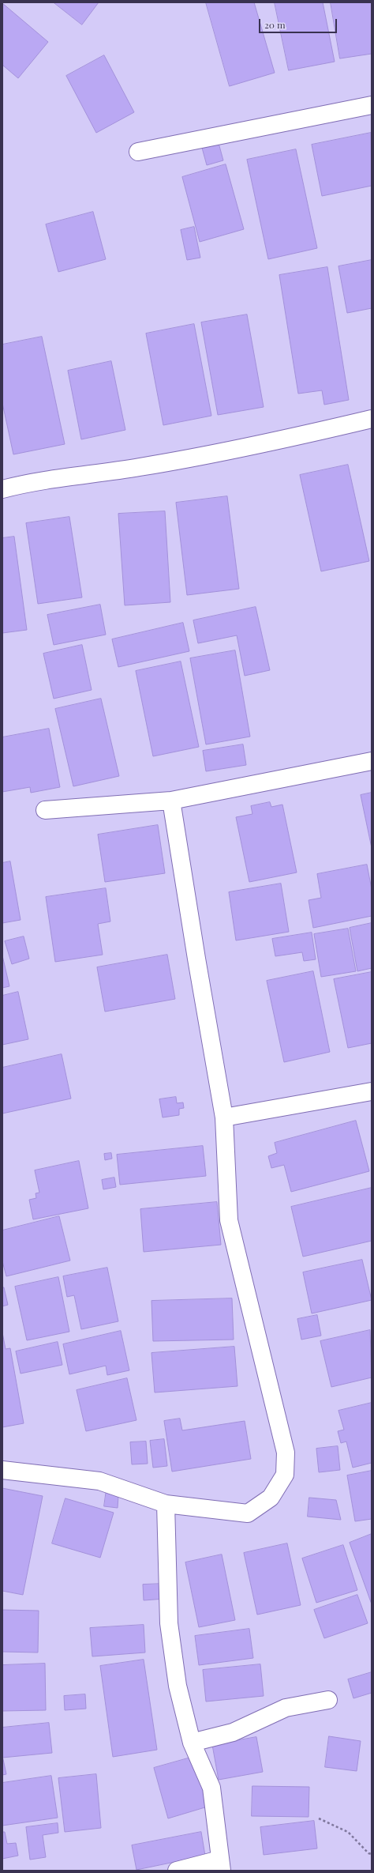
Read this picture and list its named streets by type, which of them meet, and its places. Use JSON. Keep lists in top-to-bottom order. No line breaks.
{"scale_bar":"20 m"}
